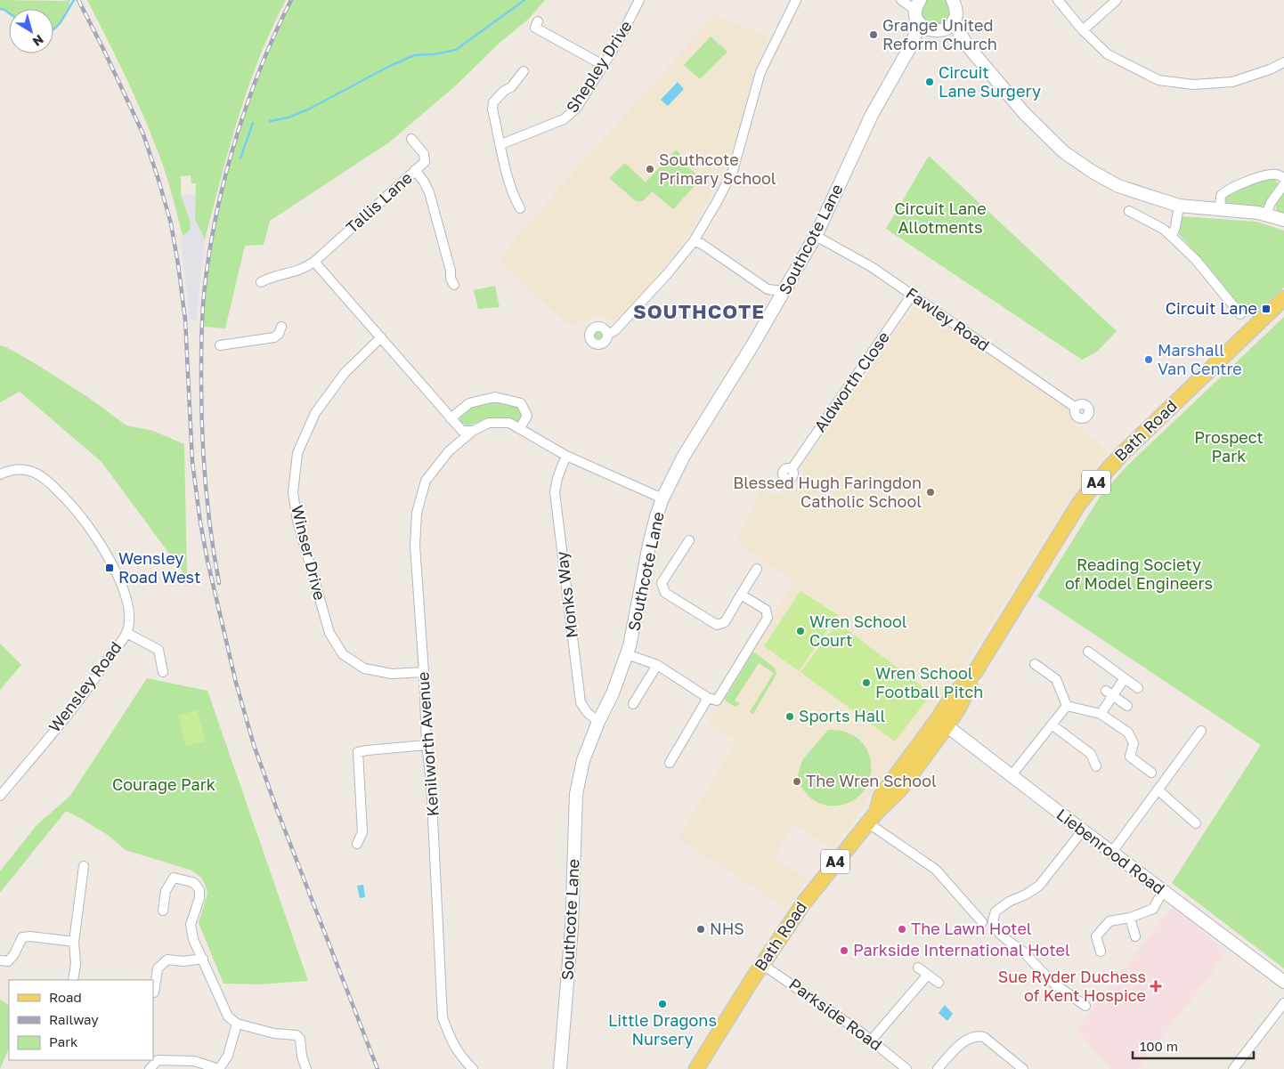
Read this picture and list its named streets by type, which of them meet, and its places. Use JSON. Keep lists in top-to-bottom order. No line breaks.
{"streets":{"main road":["Bath Road","A4"],"street":["Shepley Drive","Tallis Lane","Southcote Lane","Fawley Road","Aldworth Close","Winser Drive","Monks Way","Wensley Road","Kenilworth Avenue","Liebenrood Road","Parkside Road"]},"crossings":[["Southcote Lane","Fawley Road"],["Southcote Lane","Monks Way"],["Southcote Lane","Kenilworth Avenue"],["Fawley Road","Aldworth Close"],["Bath Road","Liebenrood Road"],["Bath Road","Parkside Road"],["Winser Drive","Kenilworth Avenue"]],"districts":["SOUTHCOTE"],"parks":["Circuit Lane Allotments","Prospect Park","Reading Society of Model Engineers","Courage Park"],"places":{"other":["Grange United Reform Church","Circuit Lane Surgery","Southcote Primary School","Marshall Van Centre","Blessed Hugh Faringdon Catholic School","Wren School Court","Wren School Football Pitch","Sports Hall","The Wren School","NHS","The Lawn Hotel","Parkside International Hotel","Little Dragons Nursery"],"transit":["Circuit Lane","Wensley Road West"],"health":["Sue Ryder Duchess of Kent Hospice"]},"legend":["Road","Railway","Park"],"scale_bar":"100 m","north":"bottom right"}
